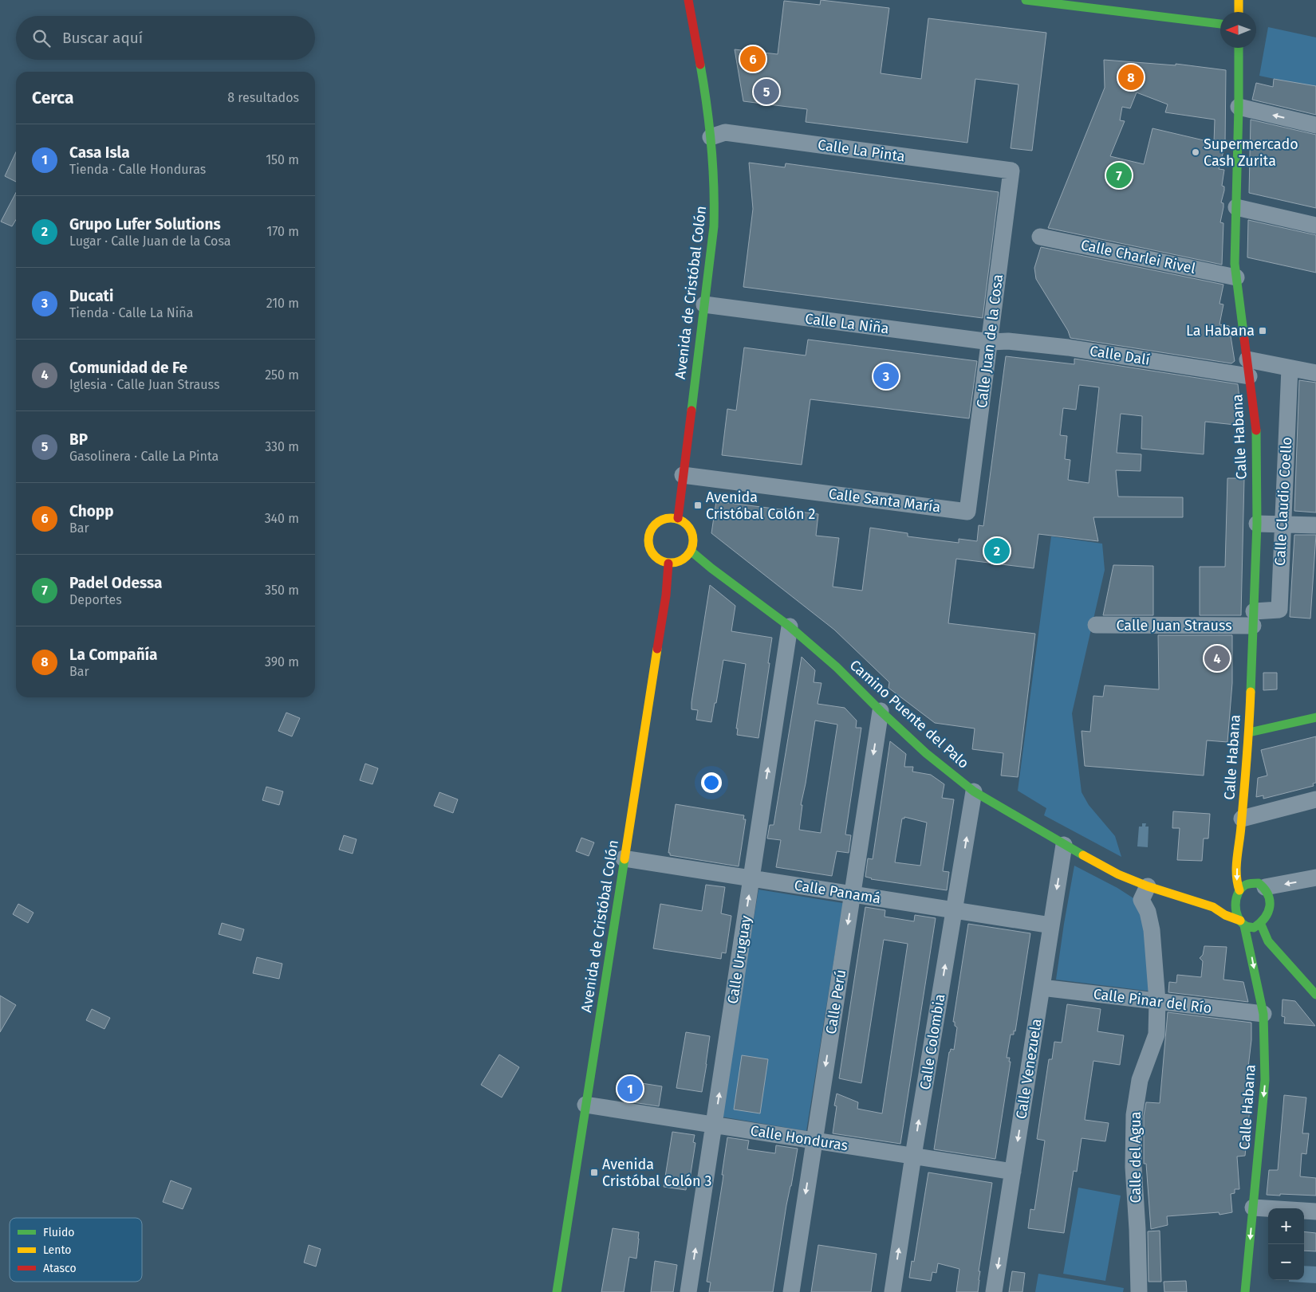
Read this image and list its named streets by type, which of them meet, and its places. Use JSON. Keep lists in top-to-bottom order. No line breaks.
{"streets":{"street":["Calle La Pinta","Calle Charlei Rivel","Avenida de Cristóbal Colón","Calle La Niña","Calle Juan de la Cosa","Calle Dalí","Calle Habana","Calle Santa María","Calle Claudio Coello","Calle Juan Strauss","Camino Puente del Palo","Calle Panamá","Calle Uruguay","Calle Pinar del Río","Calle Perú","Calle Colombia","Calle Venezuela","Calle Honduras","Calle del Agua"]},"crossings":[["Calle La Pinta","Avenida de Cristóbal Colón"],["Calle La Pinta","Calle Juan de la Cosa"],["Calle Charlei Rivel","Calle Habana"],["Avenida de Cristóbal Colón","Calle La Niña"],["Avenida de Cristóbal Colón","Calle Santa María"],["Avenida de Cristóbal Colón","Camino Puente del Palo"],["Avenida de Cristóbal Colón","Calle Panamá"],["Avenida de Cristóbal Colón","Calle Honduras"],["Calle La Niña","Calle Juan de la Cosa"],["Calle La Niña","Calle Dalí"],["Calle Juan de la Cosa","Calle Dalí"],["Calle Juan de la Cosa","Calle Santa María"],["Calle Dalí","Calle Habana"],["Calle Habana","Calle Claudio Coello"],["Calle Habana","Calle Juan Strauss"],["Calle Habana","Camino Puente del Palo"],["Calle Habana","Calle Pinar del Río"],["Calle Claudio Coello","Calle Juan Strauss"],["Camino Puente del Palo","Calle Uruguay"],["Camino Puente del Palo","Calle Perú"],["Camino Puente del Palo","Calle Colombia"],["Camino Puente del Palo","Calle Venezuela"],["Camino Puente del Palo","Calle del Agua"],["Calle Panamá","Calle Uruguay"],["Calle Panamá","Calle Perú"],["Calle Panamá","Calle Colombia"],["Calle Panamá","Calle Venezuela"],["Calle Uruguay","Calle Honduras"],["Calle Pinar del Río","Calle Venezuela"],["Calle Pinar del Río","Calle del Agua"],["Calle Perú","Calle Honduras"],["Calle Colombia","Calle Honduras"],["Calle Venezuela","Calle Honduras"]],"one_way":["Calle Uruguay","Calle Perú","Calle Colombia","Calle Venezuela"],"places":{"other":["Supermercado Cash Zurita"],"transit":["La Habana","Avenida Cristóbal Colón 2","Avenida Cristóbal Colón 3"]},"legend":["Fluido","Lento","Atasco"],"north":"left","page":{"search":"Buscar aquí","pins":["6","8","5","7","3","2","4","1"],"heading":["Cerca","8 resultados"],"list":[{"mark":"1","name":"Casa Isla","note":"Tienda · Calle Honduras","value":"150 m"},{"mark":"2","name":"Grupo Lufer Solutions","note":"Lugar · Calle Juan de la Cosa","value":"170 m"},{"mark":"3","name":"Ducati","note":"Tienda · Calle La Niña","value":"210 m"},{"mark":"4","name":"Comunidad de Fe","note":"Iglesia · Calle Juan Strauss","value":"250 m"},{"mark":"5","name":"BP","note":"Gasolinera · Calle La Pinta","value":"330 m"},{"mark":"6","name":"Chopp","note":"Bar","value":"340 m"},{"mark":"7","name":"Padel Odessa","note":"Deportes","value":"350 m"},{"mark":"8","name":"La Compañía","note":"Bar","value":"390 m"}],"map_buttons":["+","−"]}}
